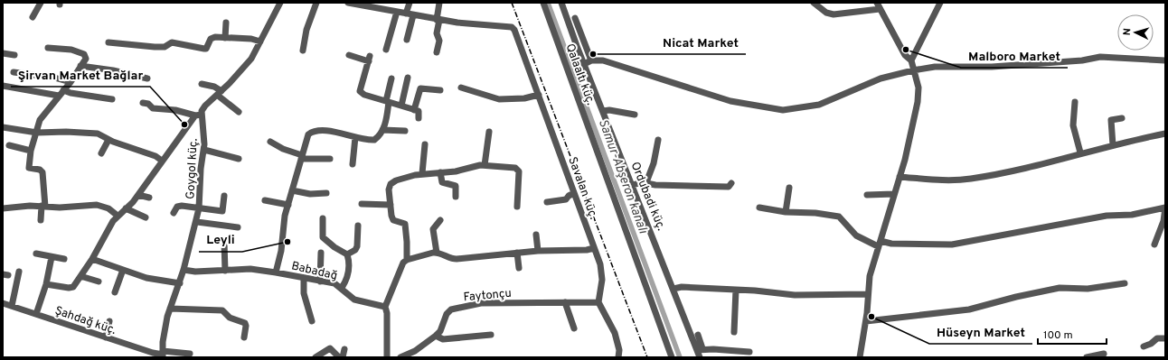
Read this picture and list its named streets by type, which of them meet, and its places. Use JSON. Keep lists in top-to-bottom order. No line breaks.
{"streets":{"street":["Qalaaltı küç.","Goygol küç.","Savalan küç.","Ordubadi küç.","Babadağ","Faytonçu","Şahdağ küç."]},"crossings":[["Goygol küç.","Babadağ"],["Goygol küç.","Şahdağ küç."],["Savalan küç.","Faytonçu"]],"water":["Samur-Abşeron kanalı"],"places":["Malboro Market","Nicat Market","Şirvan Market Bağlar","Leyli","Hüseyn Market"],"scale_bar":"100 m","north":"left"}
